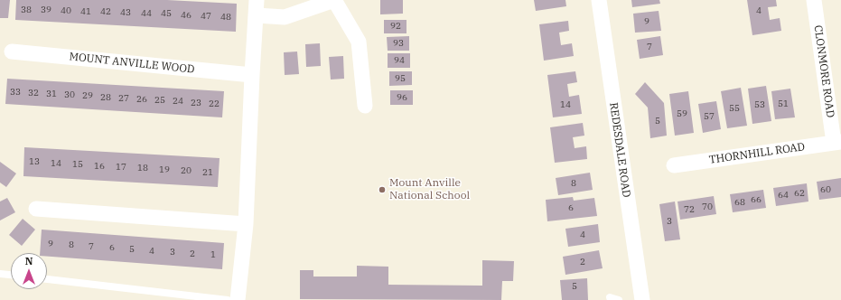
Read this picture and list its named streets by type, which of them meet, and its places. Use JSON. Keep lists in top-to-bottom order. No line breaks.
{"streets":{"street":["MOUNT ANVILLE WOOD","CLONMORE ROAD","REDESDALE ROAD","THORNHILL ROAD"]},"crossings":[["CLONMORE ROAD","THORNHILL ROAD"]],"places":["Mount Anville National School"],"house_numbers":["38","39","40","4","41","42","43","44","45","46","47","48","9","92","93","7","94","95","33","32","31","30","29","28","96","27","26","25","24","23","22","51","14","53","55","59","57","5","13","14","15","16","17","18","19","20","21","8","60","62","64","66","68","70","6","72","3","4","9","8","7","6","5","4","3","2","1","2","5"],"north":"top"}
